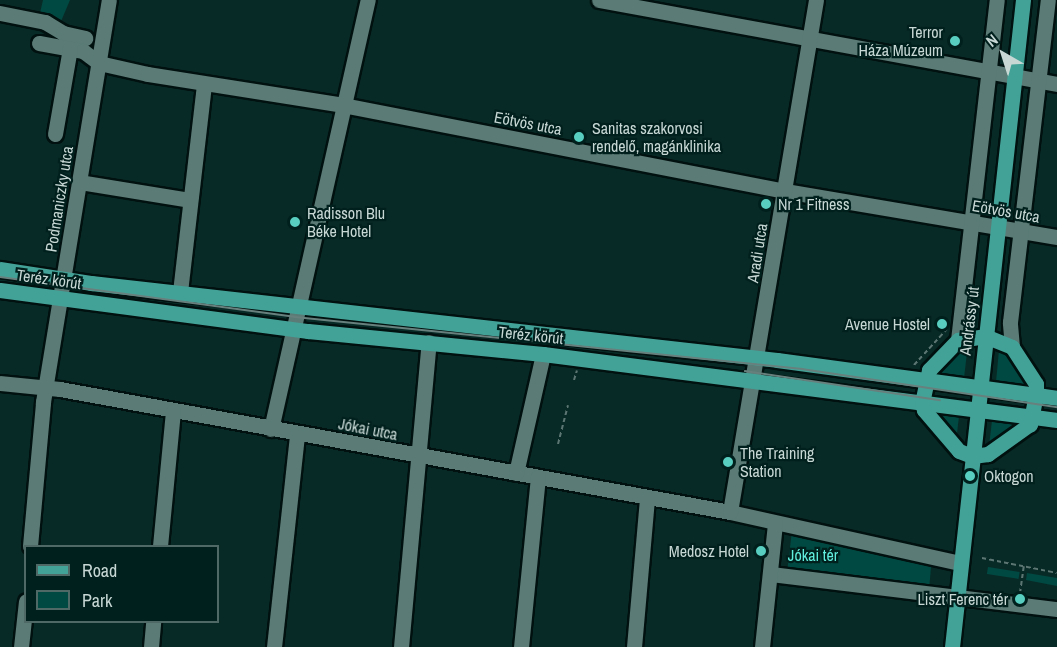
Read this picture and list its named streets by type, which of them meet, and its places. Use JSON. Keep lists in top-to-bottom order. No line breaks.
{"streets":{"main road":["Teréz körút","Andrássy út"],"street":["Eötvös utca","Podmaniczky utca","Aradi utca","Jókai utca"]},"crossings":[["Eötvös utca","Podmaniczky utca"],["Eötvös utca","Aradi utca"],["Eötvös utca","Andrássy út"],["Podmaniczky utca","Teréz körút"],["Podmaniczky utca","Jókai utca"],["Aradi utca","Teréz körút"],["Aradi utca","Jókai utca"],["Teréz körút","Andrássy út"]],"parks":["Jókai tér"],"places":["Terror Háza Múzeum","Sanitas szakorvosi rendelő, magánklinika","Nr 1 Fitness","Radisson Blu Béke Hotel","Avenue Hostel","The Training Station","Oktogon","Medosz Hotel","Liszt Ferenc tér"],"legend":["Road","Park"],"north":"top left"}
